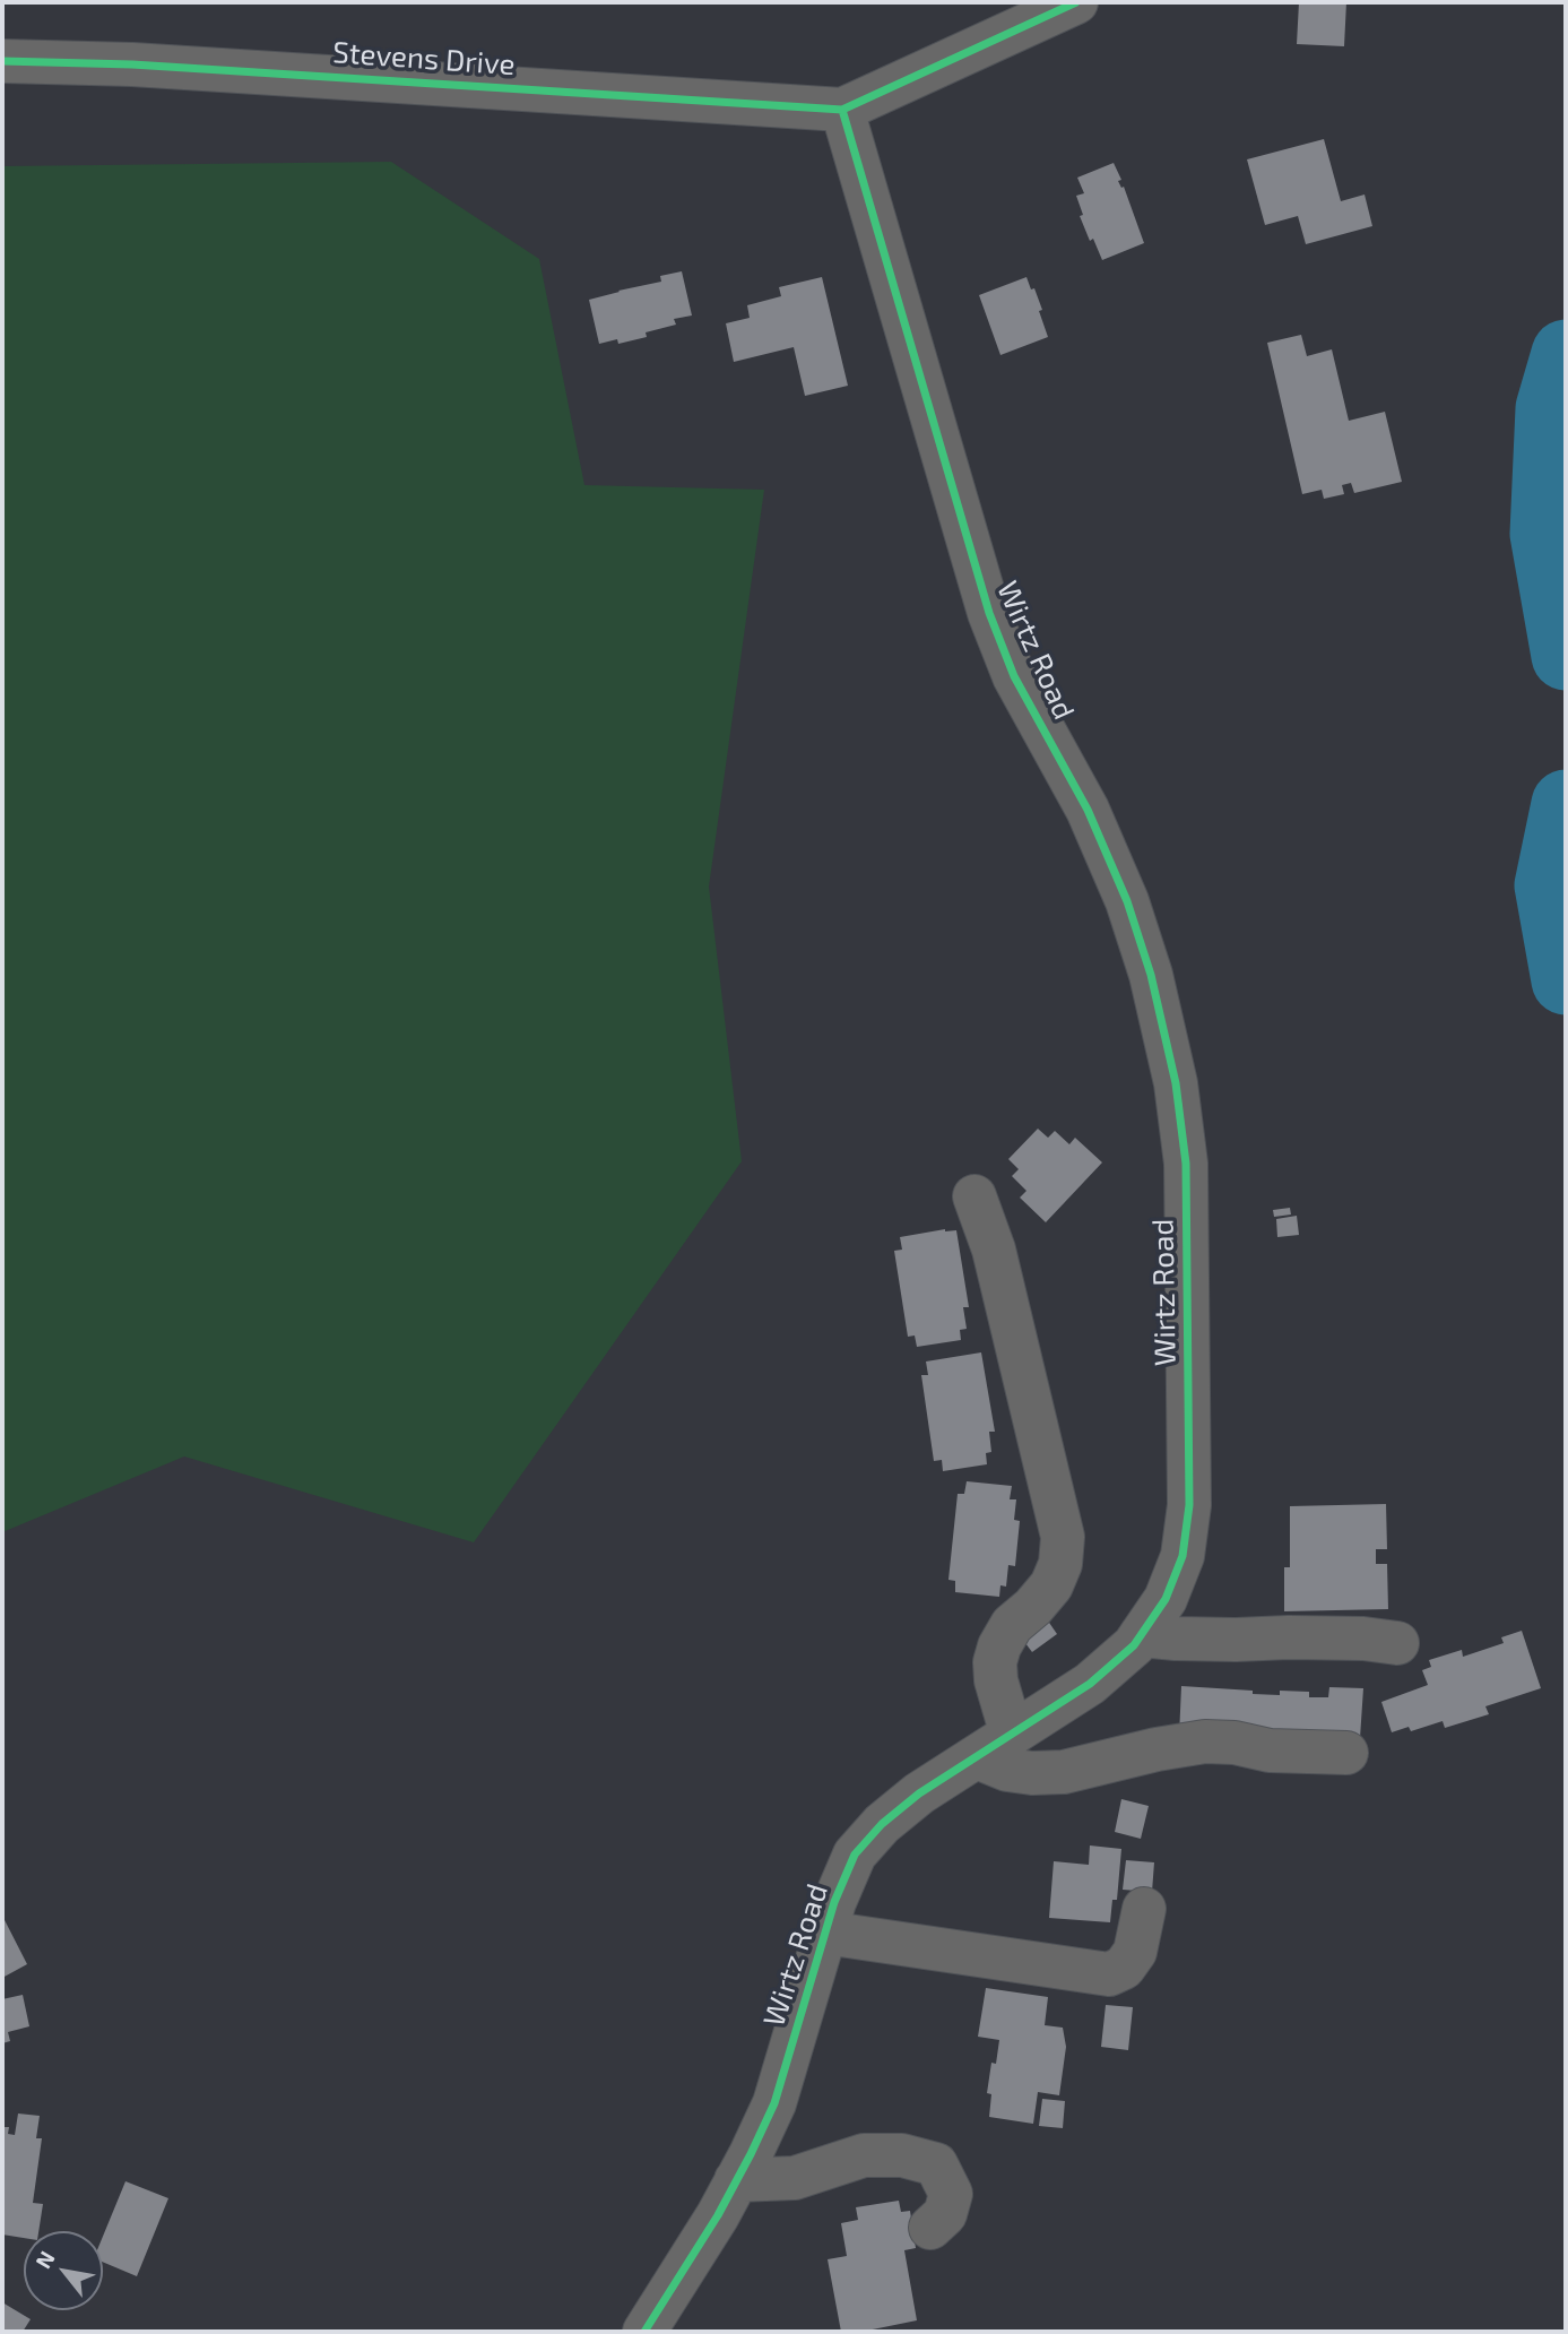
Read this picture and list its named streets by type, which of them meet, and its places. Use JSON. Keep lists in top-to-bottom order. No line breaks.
{"streets":{"street":["Stevens Drive","Wirtz Road"]},"crossings":[["Stevens Drive","Wirtz Road"]],"north":"top left"}
